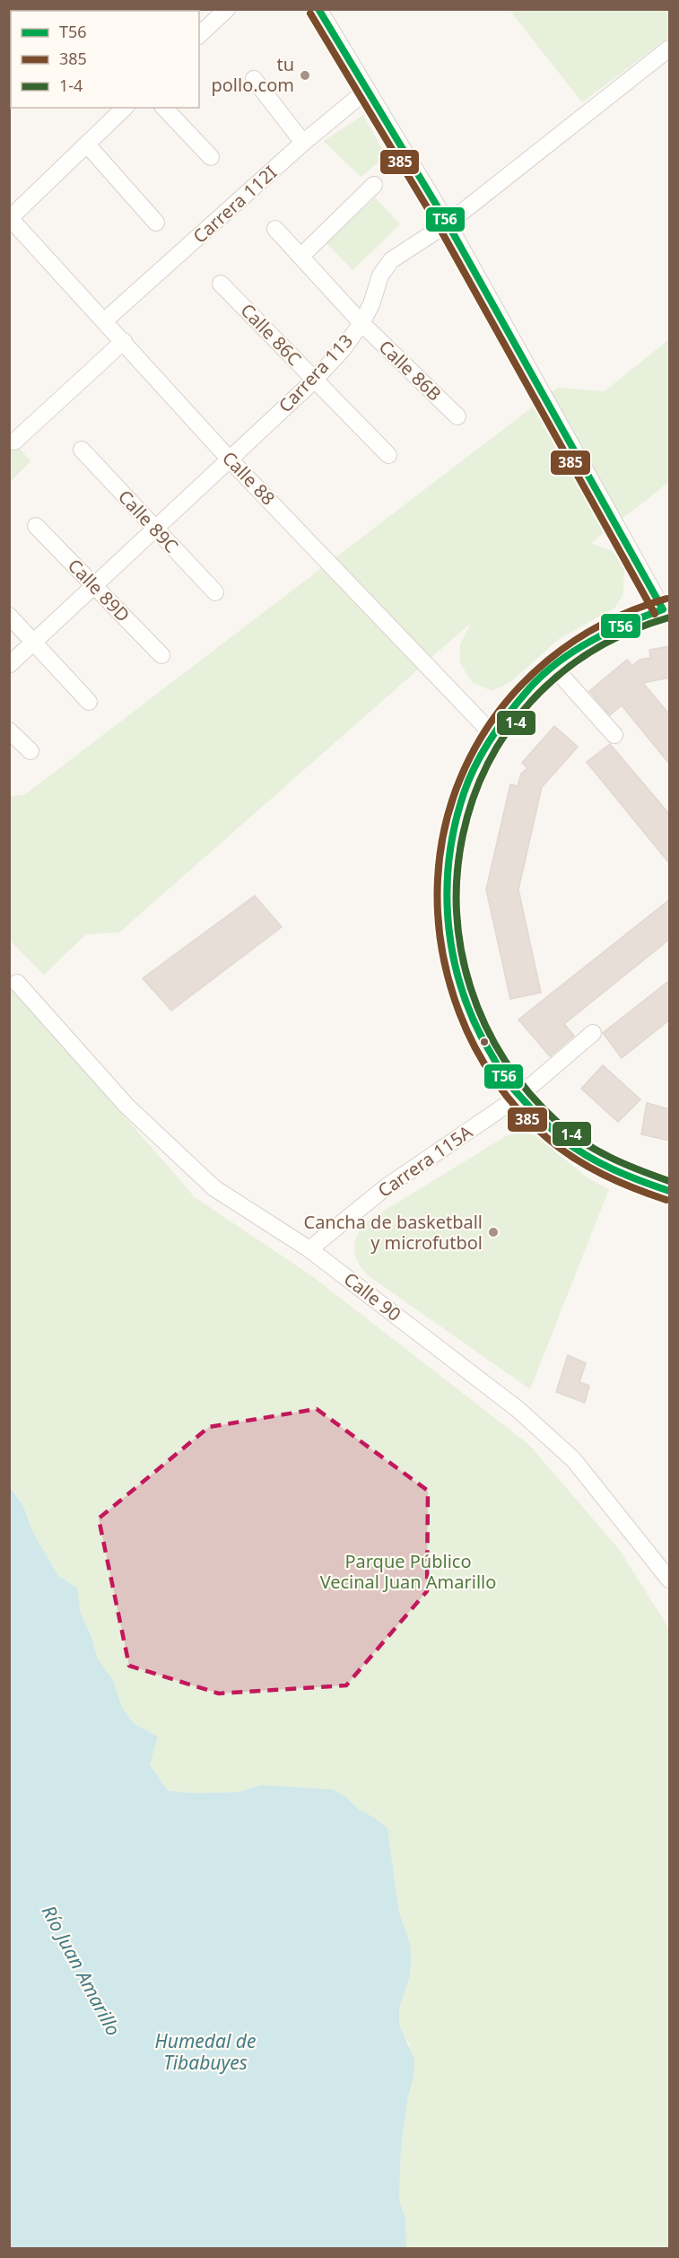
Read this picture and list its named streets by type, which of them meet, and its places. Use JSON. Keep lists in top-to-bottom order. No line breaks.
{"streets":{"street":["Carrera 112I","Calle 86C","Calle 86B","Carrera 113","Calle 88","Calle 89C","Calle 89D","Carrera 115A","Calle 90"]},"crossings":[["Carrera 112I","Calle 88"],["Calle 86C","Carrera 113"],["Calle 86B","Carrera 113"],["Carrera 113","Calle 88"],["Carrera 113","Calle 89C"],["Carrera 113","Calle 89D"],["Carrera 115A","Calle 90"]],"water":["Río Juan Amarillo","Humedal de Tibabuyes"],"parks":["Parque Público Vecinal Juan Amarillo"],"places":["tu pollo.com","Cancha de basketball y microfutbol"],"lines":["transit line T56","transit line 385","transit line 1-4"],"legend":["T56","385","1-4"]}
